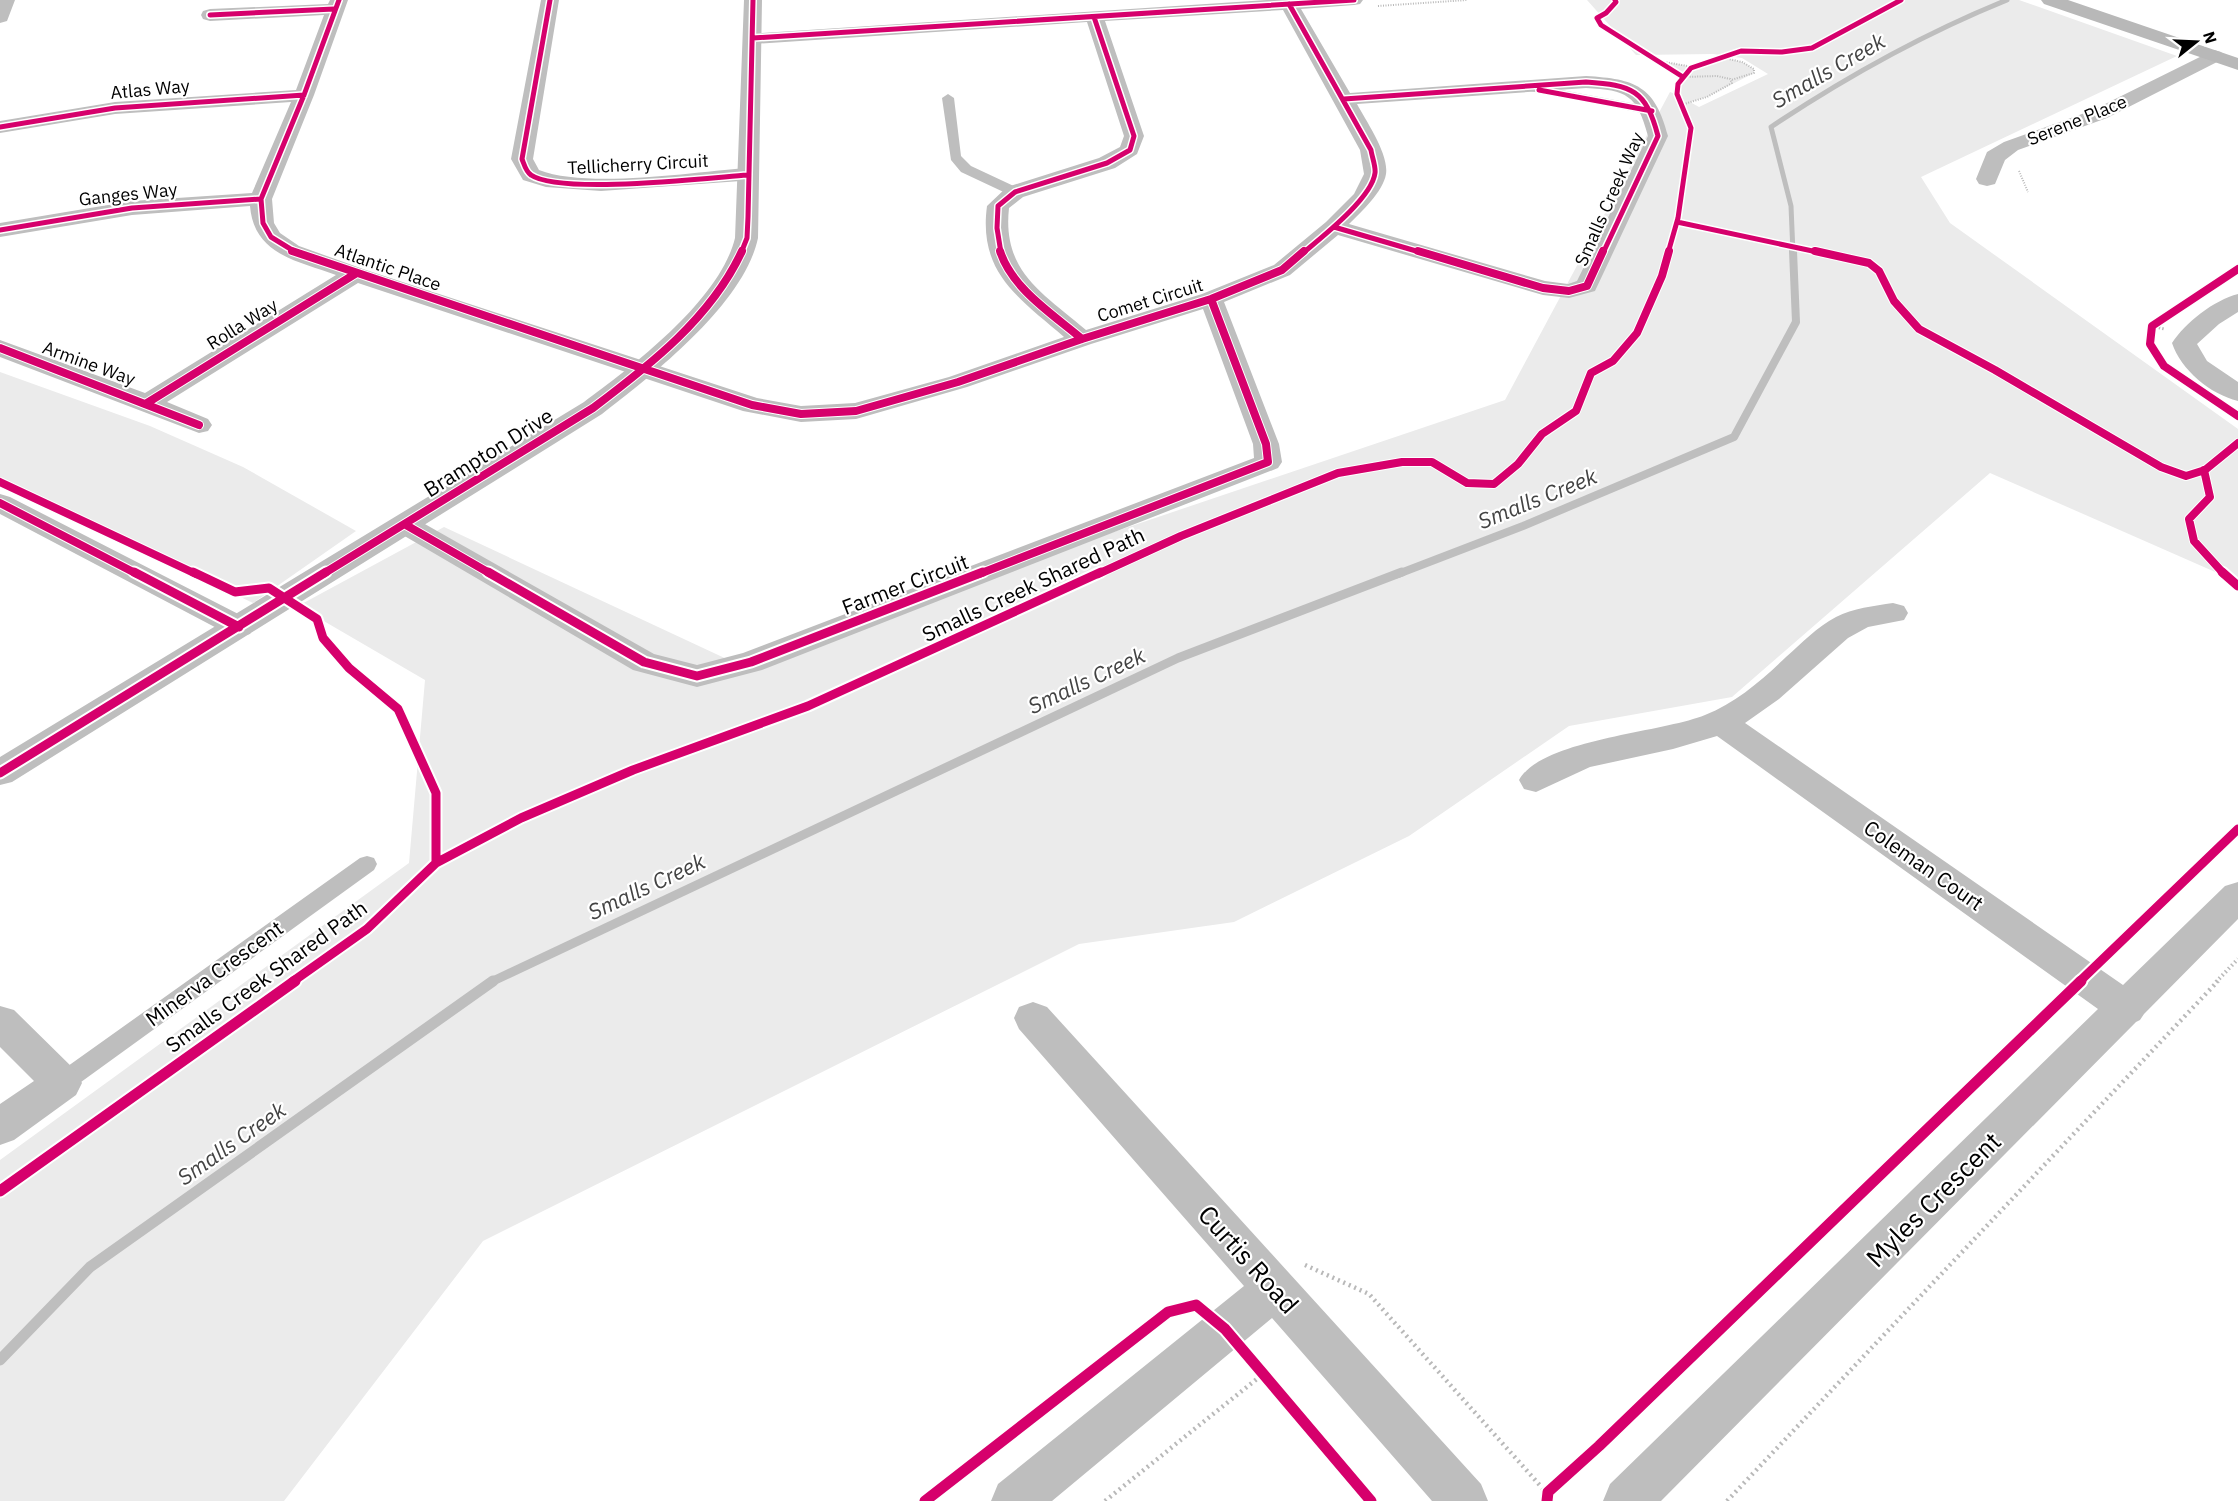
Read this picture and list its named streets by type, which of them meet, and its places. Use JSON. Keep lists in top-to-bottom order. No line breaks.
{"streets":{"street":["Atlas Way","Serene Place","Tellicherry Circuit","Ganges Way","Smalls Creek Way","Atlantic Place","Comet Circuit","Rolla Way","Armine Way","Brampton Drive","Farmer Circuit","Coleman Court","Minerva Crescent","Myles Crescent","Curtis Road"],"cycle path":["Smalls Creek Shared Path"]},"crossings":[["Tellicherry Circuit","Brampton Drive"],["Ganges Way","Atlantic Place"],["Smalls Creek Way","Comet Circuit"],["Atlantic Place","Comet Circuit"],["Atlantic Place","Rolla Way"],["Atlantic Place","Brampton Drive"],["Comet Circuit","Brampton Drive"],["Comet Circuit","Farmer Circuit"],["Rolla Way","Armine Way"],["Brampton Drive","Farmer Circuit"],["Coleman Court","Myles Crescent"]],"water":["Smalls Creek"],"north":"right"}
